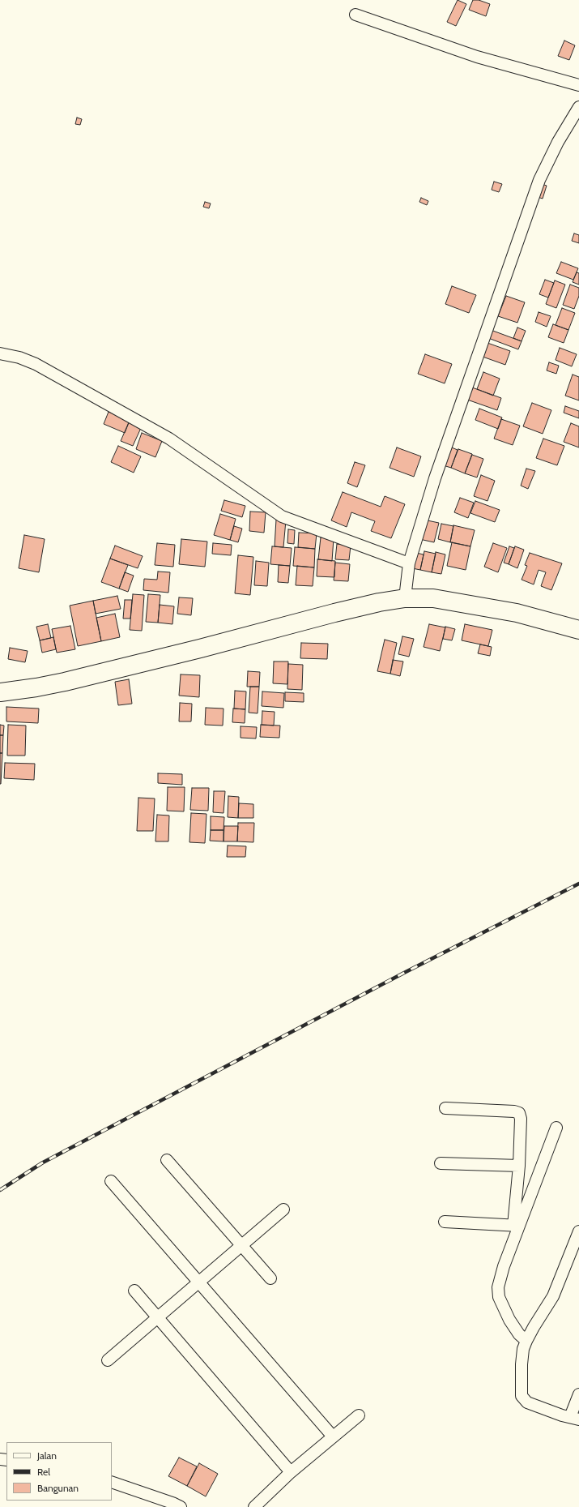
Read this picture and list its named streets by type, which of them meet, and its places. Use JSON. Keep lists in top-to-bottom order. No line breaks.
{"legend":["Jalan","Rel","Bangunan"]}
